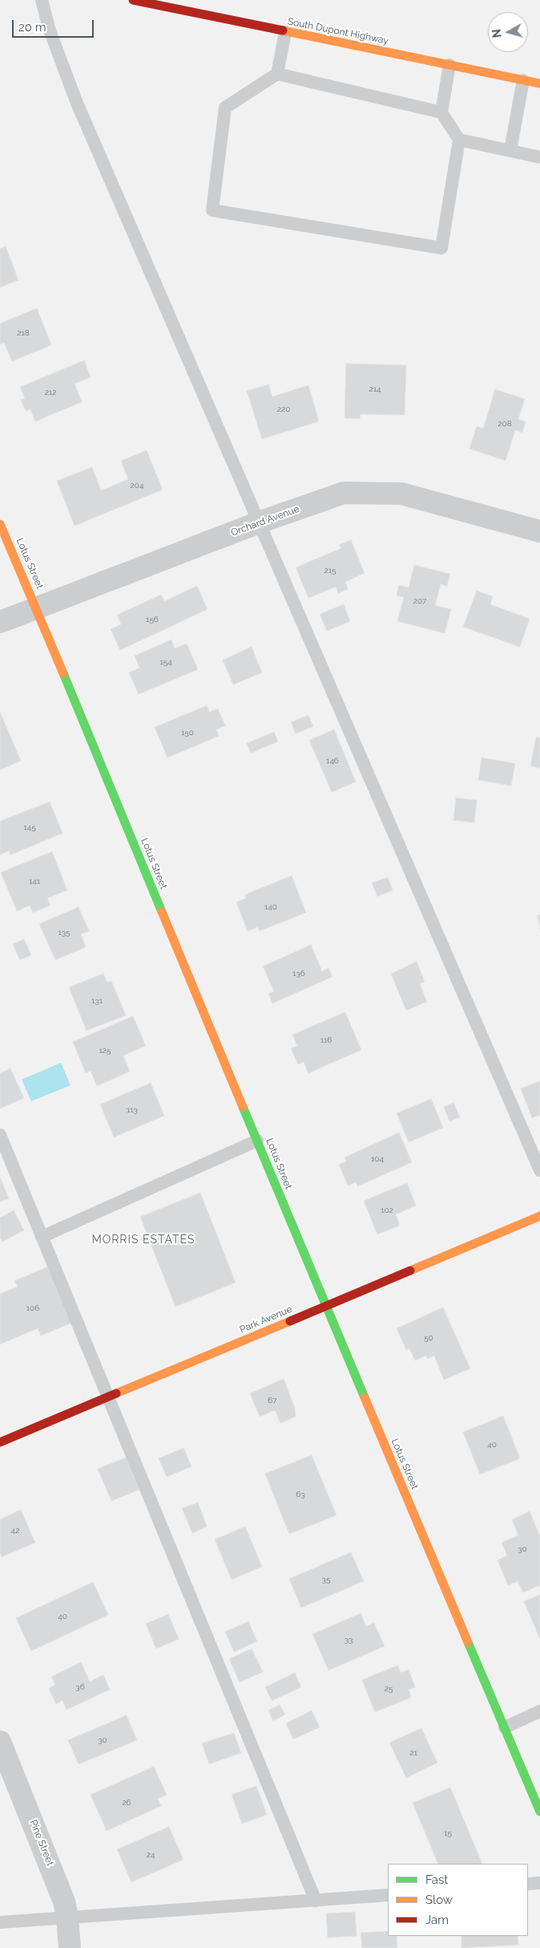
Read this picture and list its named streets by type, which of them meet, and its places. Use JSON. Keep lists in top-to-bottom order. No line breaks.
{"streets":{"main road":["South Dupont Highway","Lotus Street","Park Avenue"],"street":["Orchard Avenue","Pine Street"]},"crossings":[["Orchard Avenue","Lotus Street"],["Lotus Street","Park Avenue"]],"districts":["MORRIS ESTATES"],"house_numbers":["218","214","212","220","208","204","215","207","156","154","150","146","145","141","140","135","136","131","116","125","113","104","102","106","50","67","40","63","42","30","35","40","33","36","25","30","21","26","15","24"],"legend":["Fast","Slow","Jam"],"scale_bar":"20 m","north":"left"}
